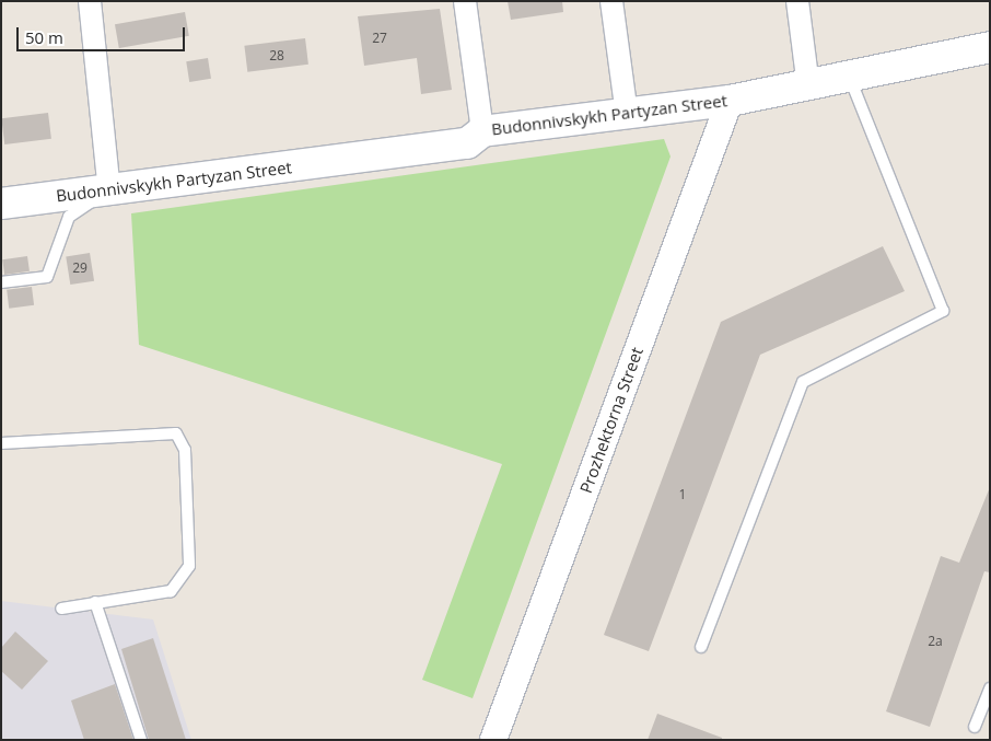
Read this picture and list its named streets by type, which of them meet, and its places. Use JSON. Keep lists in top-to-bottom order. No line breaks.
{"streets":{"main road":["Budonnivskykh Partyzan Street"],"street":["Prozhektorna Street"]},"crossings":[["Budonnivskykh Partyzan Street","Prozhektorna Street"]],"house_numbers":["27","28","29","1","2а"],"scale_bar":"50 m"}
